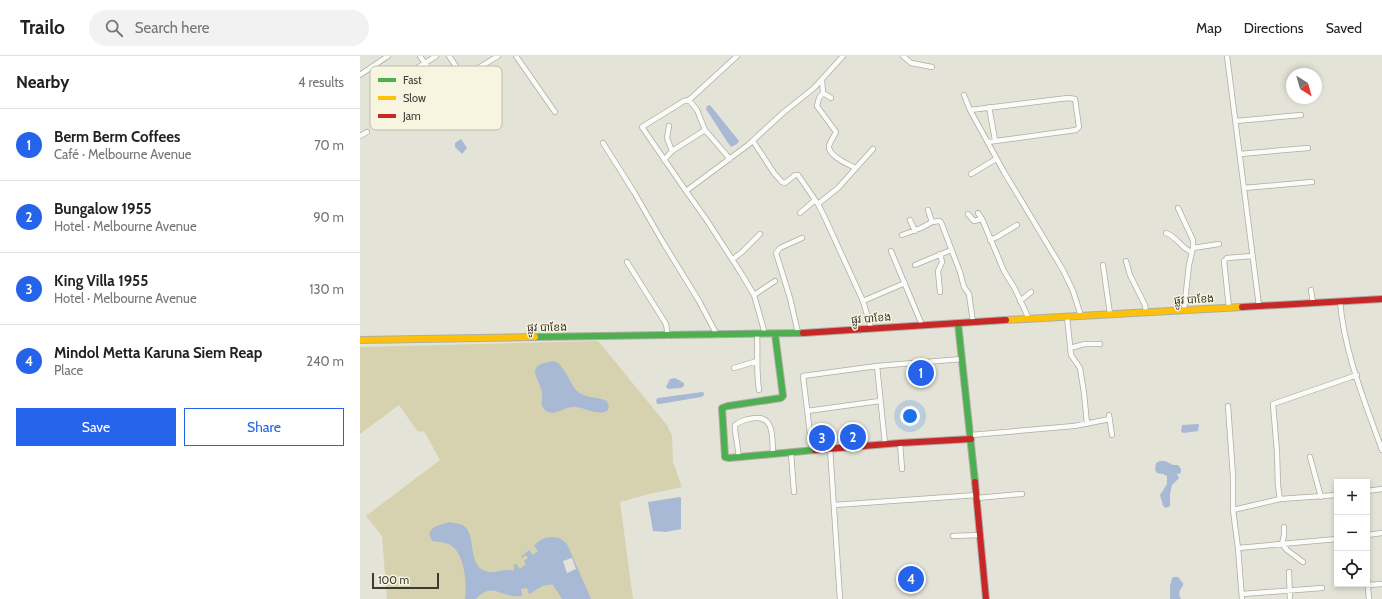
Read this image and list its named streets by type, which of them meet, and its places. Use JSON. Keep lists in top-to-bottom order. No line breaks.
{"streets":{"street":["ផ្លូវ បាខែង"]},"legend":["Fast","Slow","Jam"],"scale_bar":"100 m","north":"bottom right","page":{"header":"Trailo","search":"Search here","nav":["Map","Directions","Saved"],"heading":["Nearby","4 results"],"list":[{"mark":"1","name":"Berm Berm Coffees","note":"Café · Melbourne Avenue","value":"70 m"},{"mark":"2","name":"Bungalow 1955","note":"Hotel · Melbourne Avenue","value":"90 m"},{"mark":"3","name":"King Villa 1955","note":"Hotel · Melbourne Avenue","value":"130 m"},{"mark":"4","name":"Mindol Metta Karuna Siem Reap","note":"Place","value":"240 m"}],"pins":["1","2","3","4"],"buttons":["Save","Share"],"map_buttons":["+","−"],"scale":"100 m"}}
